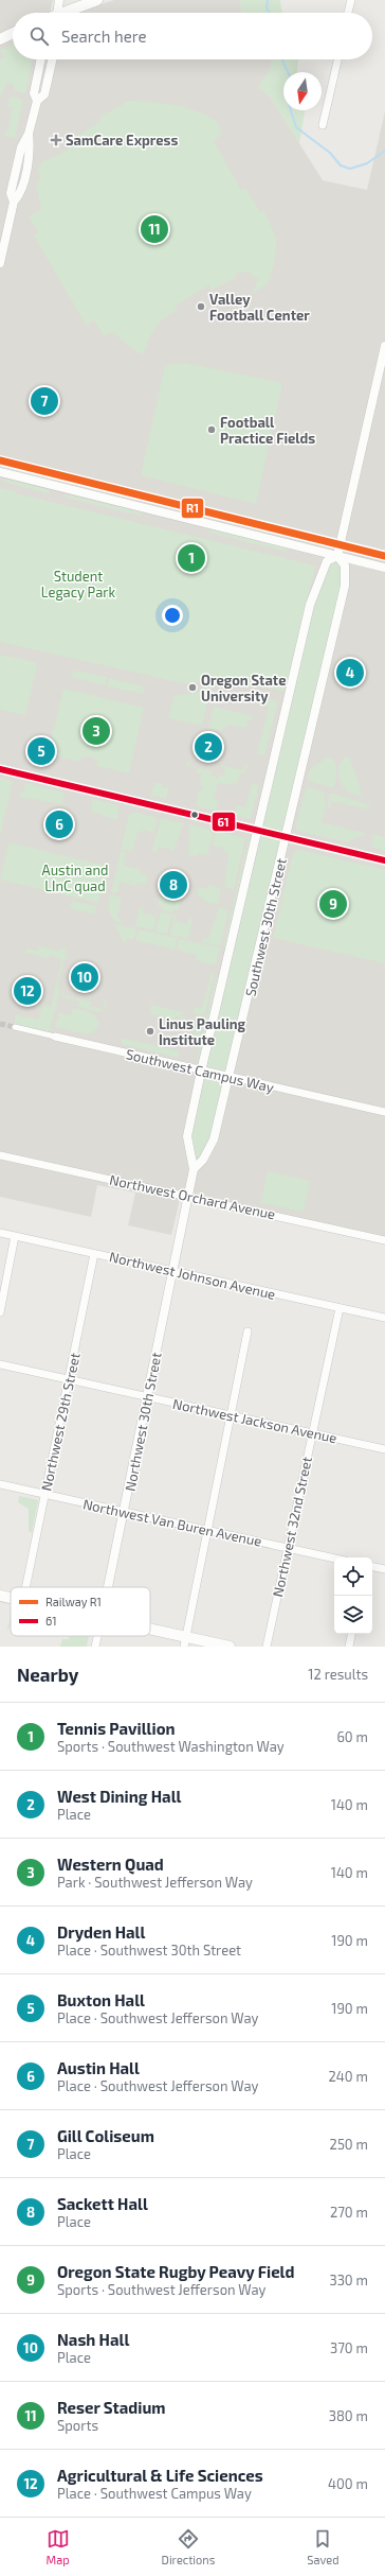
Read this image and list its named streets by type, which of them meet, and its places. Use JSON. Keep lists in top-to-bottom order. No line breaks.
{"streets":{"street":["Southwest 30th Street","Southwest Campus Way","Northwest Orchard Avenue","Northwest Johnson Avenue","Northwest Jackson Avenue","Northwest 29th Street","Northwest 30th Street","Northwest Van Buren Avenue","Northwest 32nd Street"]},"crossings":[["Southwest 30th Street","Southwest Campus Way"],["Southwest 30th Street","Northwest Orchard Avenue"],["Southwest 30th Street","Northwest 30th Street"],["Northwest Orchard Avenue","Northwest 30th Street"],["Northwest Johnson Avenue","Northwest 29th Street"],["Northwest Johnson Avenue","Northwest 30th Street"],["Northwest Johnson Avenue","Northwest 32nd Street"],["Northwest Jackson Avenue","Northwest 29th Street"],["Northwest Jackson Avenue","Northwest 30th Street"],["Northwest Jackson Avenue","Northwest 32nd Street"],["Northwest 29th Street","Northwest Van Buren Avenue"],["Northwest 30th Street","Northwest Van Buren Avenue"],["Northwest Van Buren Avenue","Northwest 32nd Street"]],"parks":["Student Legacy Park","Austin and LInC quad"],"places":{"health":["SamCare Express"],"other":["Valley Football Center","Football Practice Fields","Oregon State University","Linus Pauling Institute"]},"lines":["rail line R1","transit line 61"],"legend":["Railway R1","61"],"north":"bottom","page":{"search":"Search here","pins":["11","7","1","4","3","2","5","6","8","9","10","12"],"heading":["Nearby","12 results"],"list":[{"mark":"1","name":"Tennis Pavillion","note":"Sports · Southwest Washington Way","value":"60 m"},{"mark":"2","name":"West Dining Hall","note":"Place","value":"140 m"},{"mark":"3","name":"Western Quad","note":"Park · Southwest Jefferson Way","value":"140 m"},{"mark":"4","name":"Dryden Hall","note":"Place · Southwest 30th Street","value":"190 m"},{"mark":"5","name":"Buxton Hall","note":"Place · Southwest Jefferson Way","value":"190 m"},{"mark":"6","name":"Austin Hall","note":"Place · Southwest Jefferson Way","value":"240 m"},{"mark":"7","name":"Gill Coliseum","note":"Place","value":"250 m"},{"mark":"8","name":"Sackett Hall","note":"Place","value":"270 m"},{"mark":"9","name":"Oregon State Rugby Peavy Field","note":"Sports · Southwest Jefferson Way","value":"330 m"},{"mark":"10","name":"Nash Hall","note":"Place","value":"370 m"},{"mark":"11","name":"Reser Stadium","note":"Sports","value":"380 m"},{"mark":"12","name":"Agricultural & Life Sciences","note":"Place · Southwest Campus Way","value":"400 m"}],"nav":["Map","Directions","Saved"]}}
